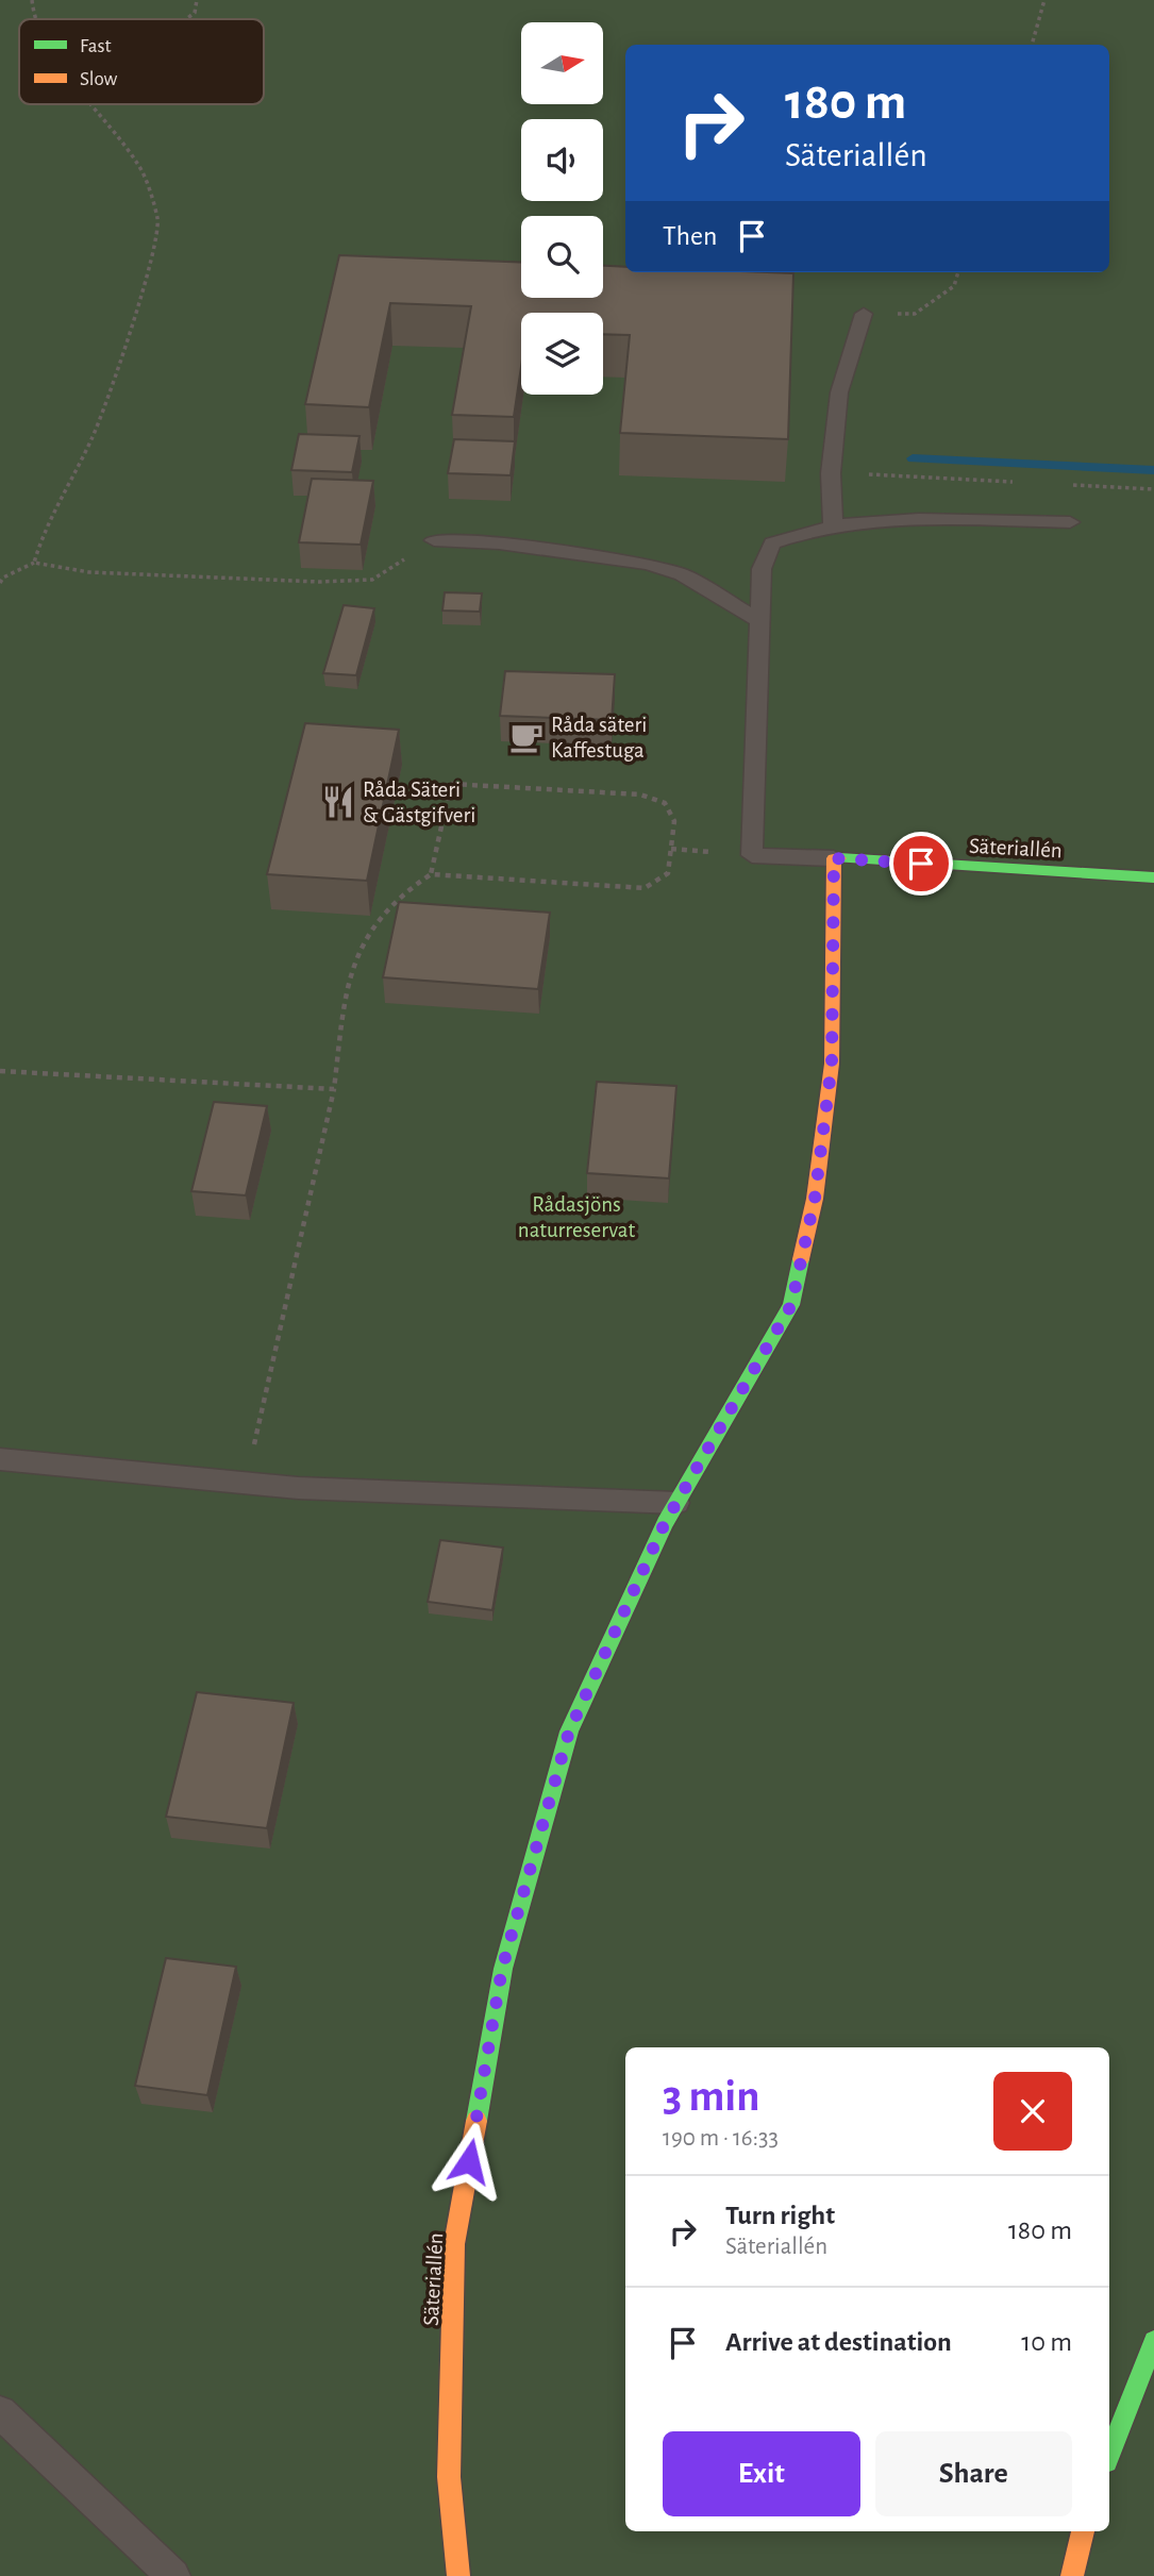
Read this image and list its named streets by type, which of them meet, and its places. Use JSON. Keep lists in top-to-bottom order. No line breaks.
{"streets":{"street":["Säteriallén"]},"parks":["Rådasjöns naturreservat"],"places":{"cafe":["Råda säteri Kaffestuga"],"restaurant":["Råda Säteri & Gästgifveri"]},"legend":["Fast","Slow"],"north":"right","page":{"turn":["180 m","Säteriallén"],"then":"Then","heading":["3 min","190 m · 16:33"],"list":[{"name":"Turn right","note":"Säteriallén","value":"180 m"},{"name":"Arrive at destination","value":"10 m"}],"buttons":["Exit","Share"]}}
